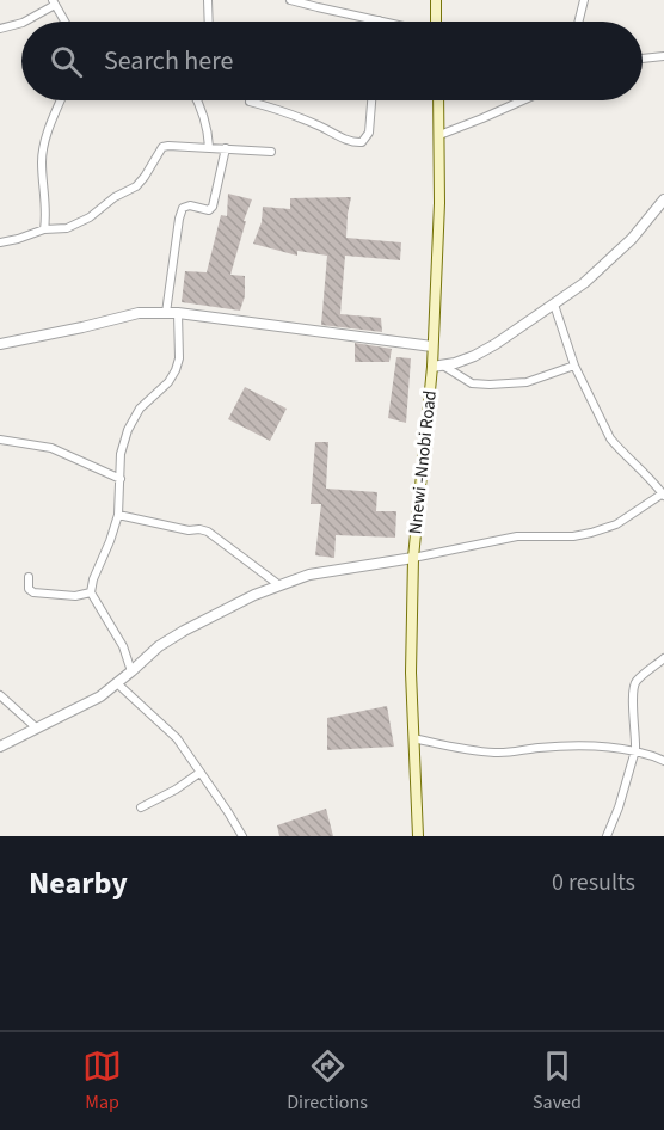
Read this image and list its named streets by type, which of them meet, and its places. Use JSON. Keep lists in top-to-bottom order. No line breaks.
{"streets":{"main road":["Nnewi -Nnobi Road"]},"page":{"search":"Search here","heading":["Nearby","0 results"],"nav":["Map","Directions","Saved"]}}
